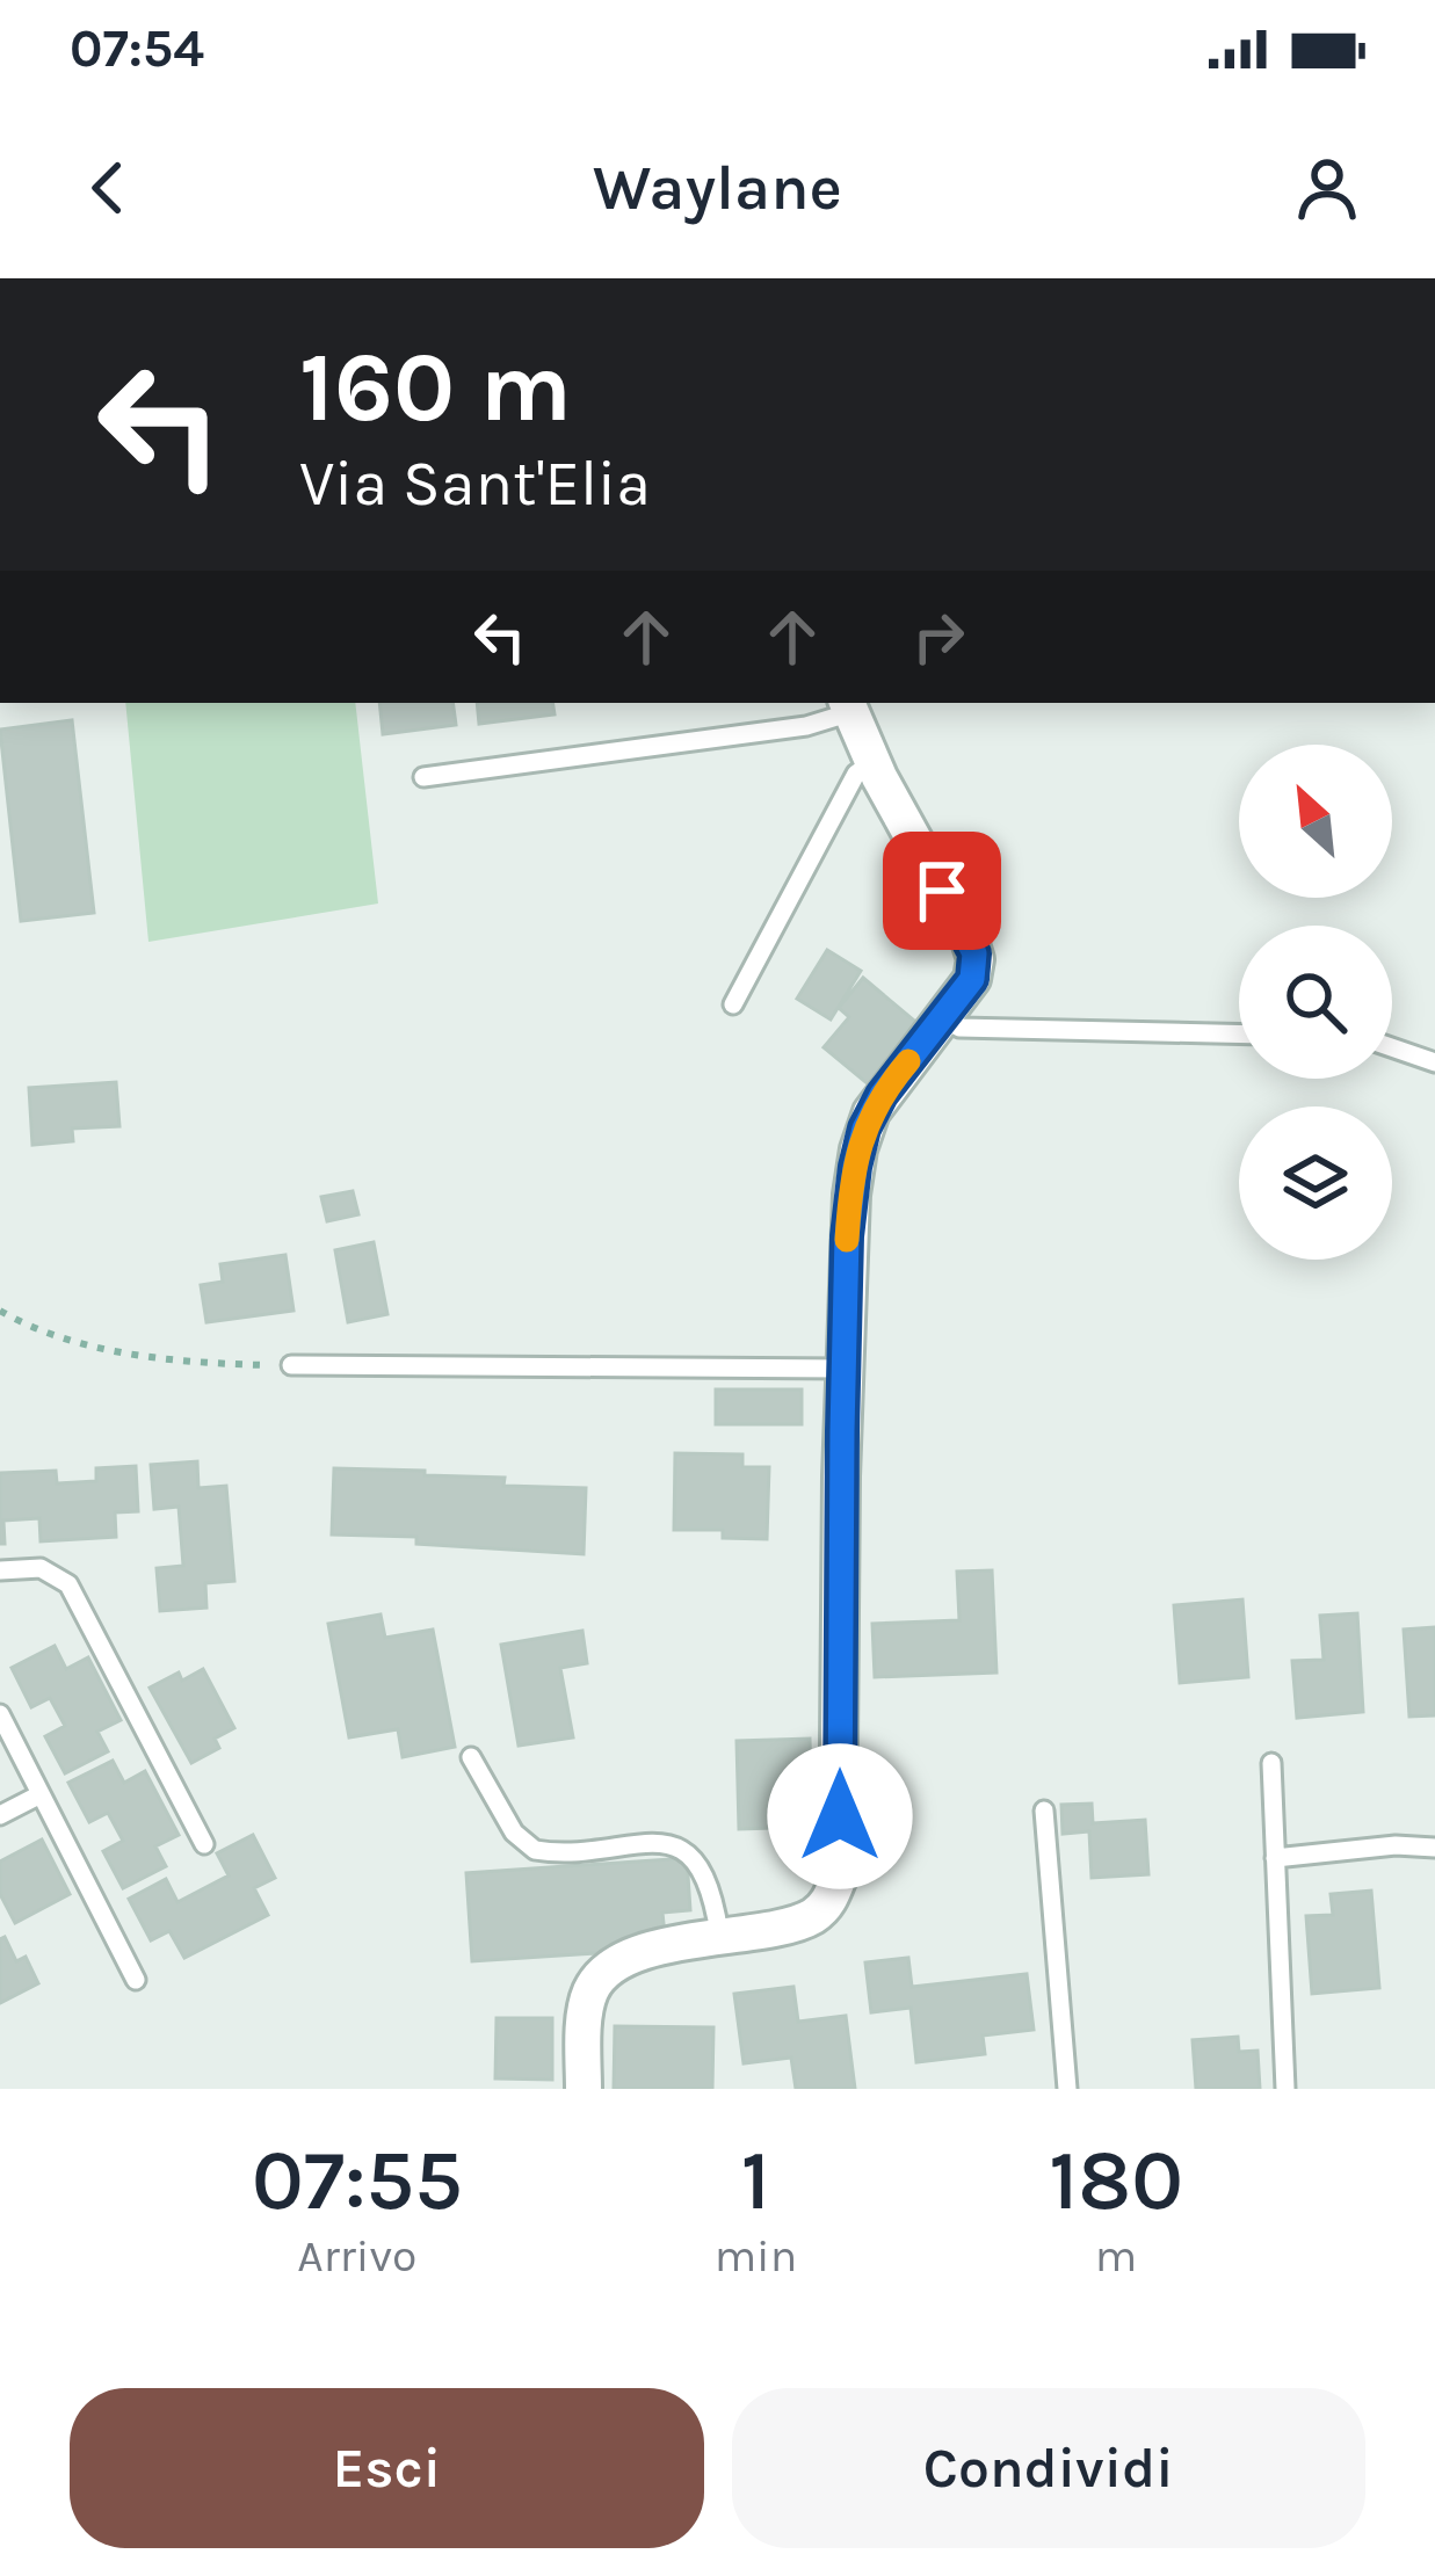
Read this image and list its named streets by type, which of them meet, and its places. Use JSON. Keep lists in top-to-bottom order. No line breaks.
{"north":"top left","page":{"status":"07:54","header":"Waylane","turn":["160 m","Via Sant'Elia"],"eta":["07:55","Arrivo","1","min","180","m"],"buttons":["Esci","Condividi"]}}
